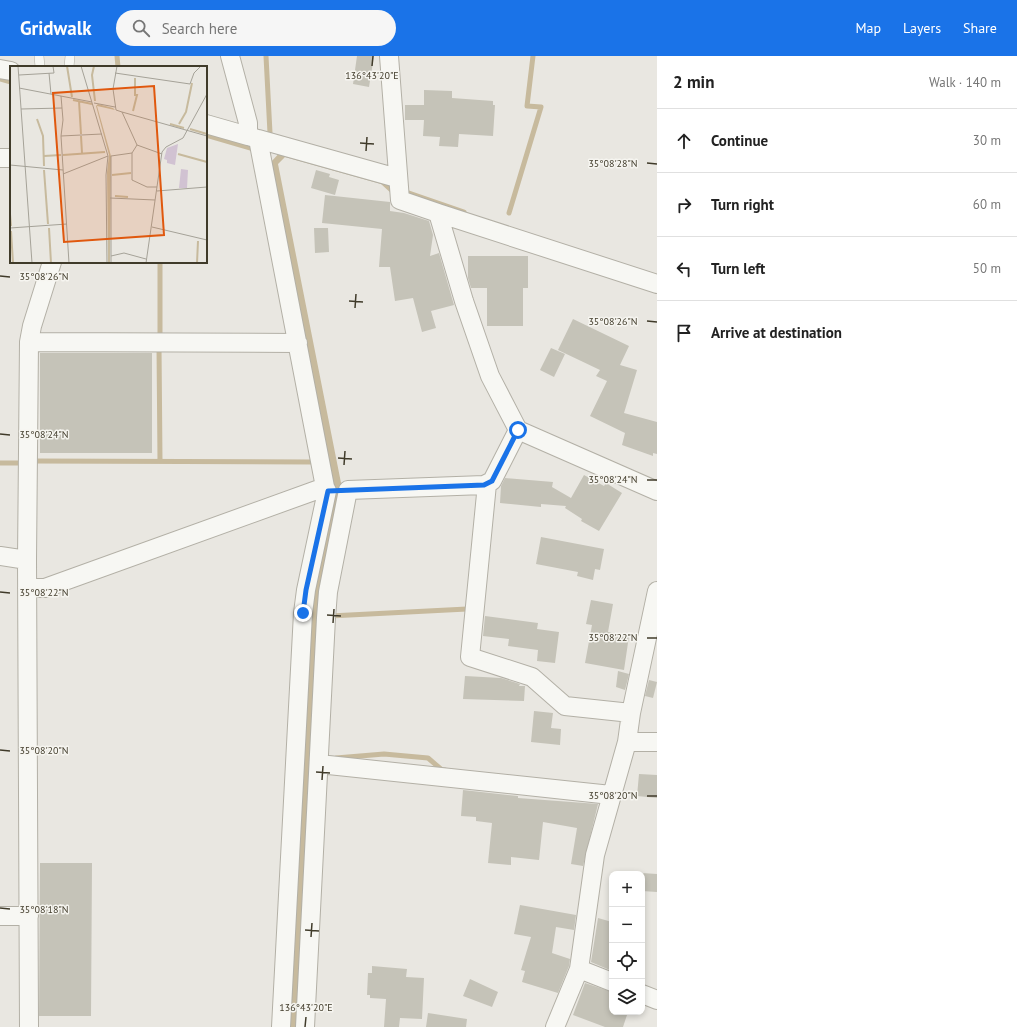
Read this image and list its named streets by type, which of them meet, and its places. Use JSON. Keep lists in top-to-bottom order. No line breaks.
{"page":{"header":"Gridwalk","search":"Search here","nav":["Map","Layers","Share"],"heading":["2 min","Walk · 140 m"],"list":[["Continue","30 m"],["Turn right","60 m"],["Turn left","50 m"],"Arrive at destination"],"map_buttons":["+","−"]},"coordinates":["136°43'20\"E","35°08'28\"N","35°08'26\"N","35°08'24\"N","35°08'22\"N","35°08'20\"N","35°08'18\"N"]}
